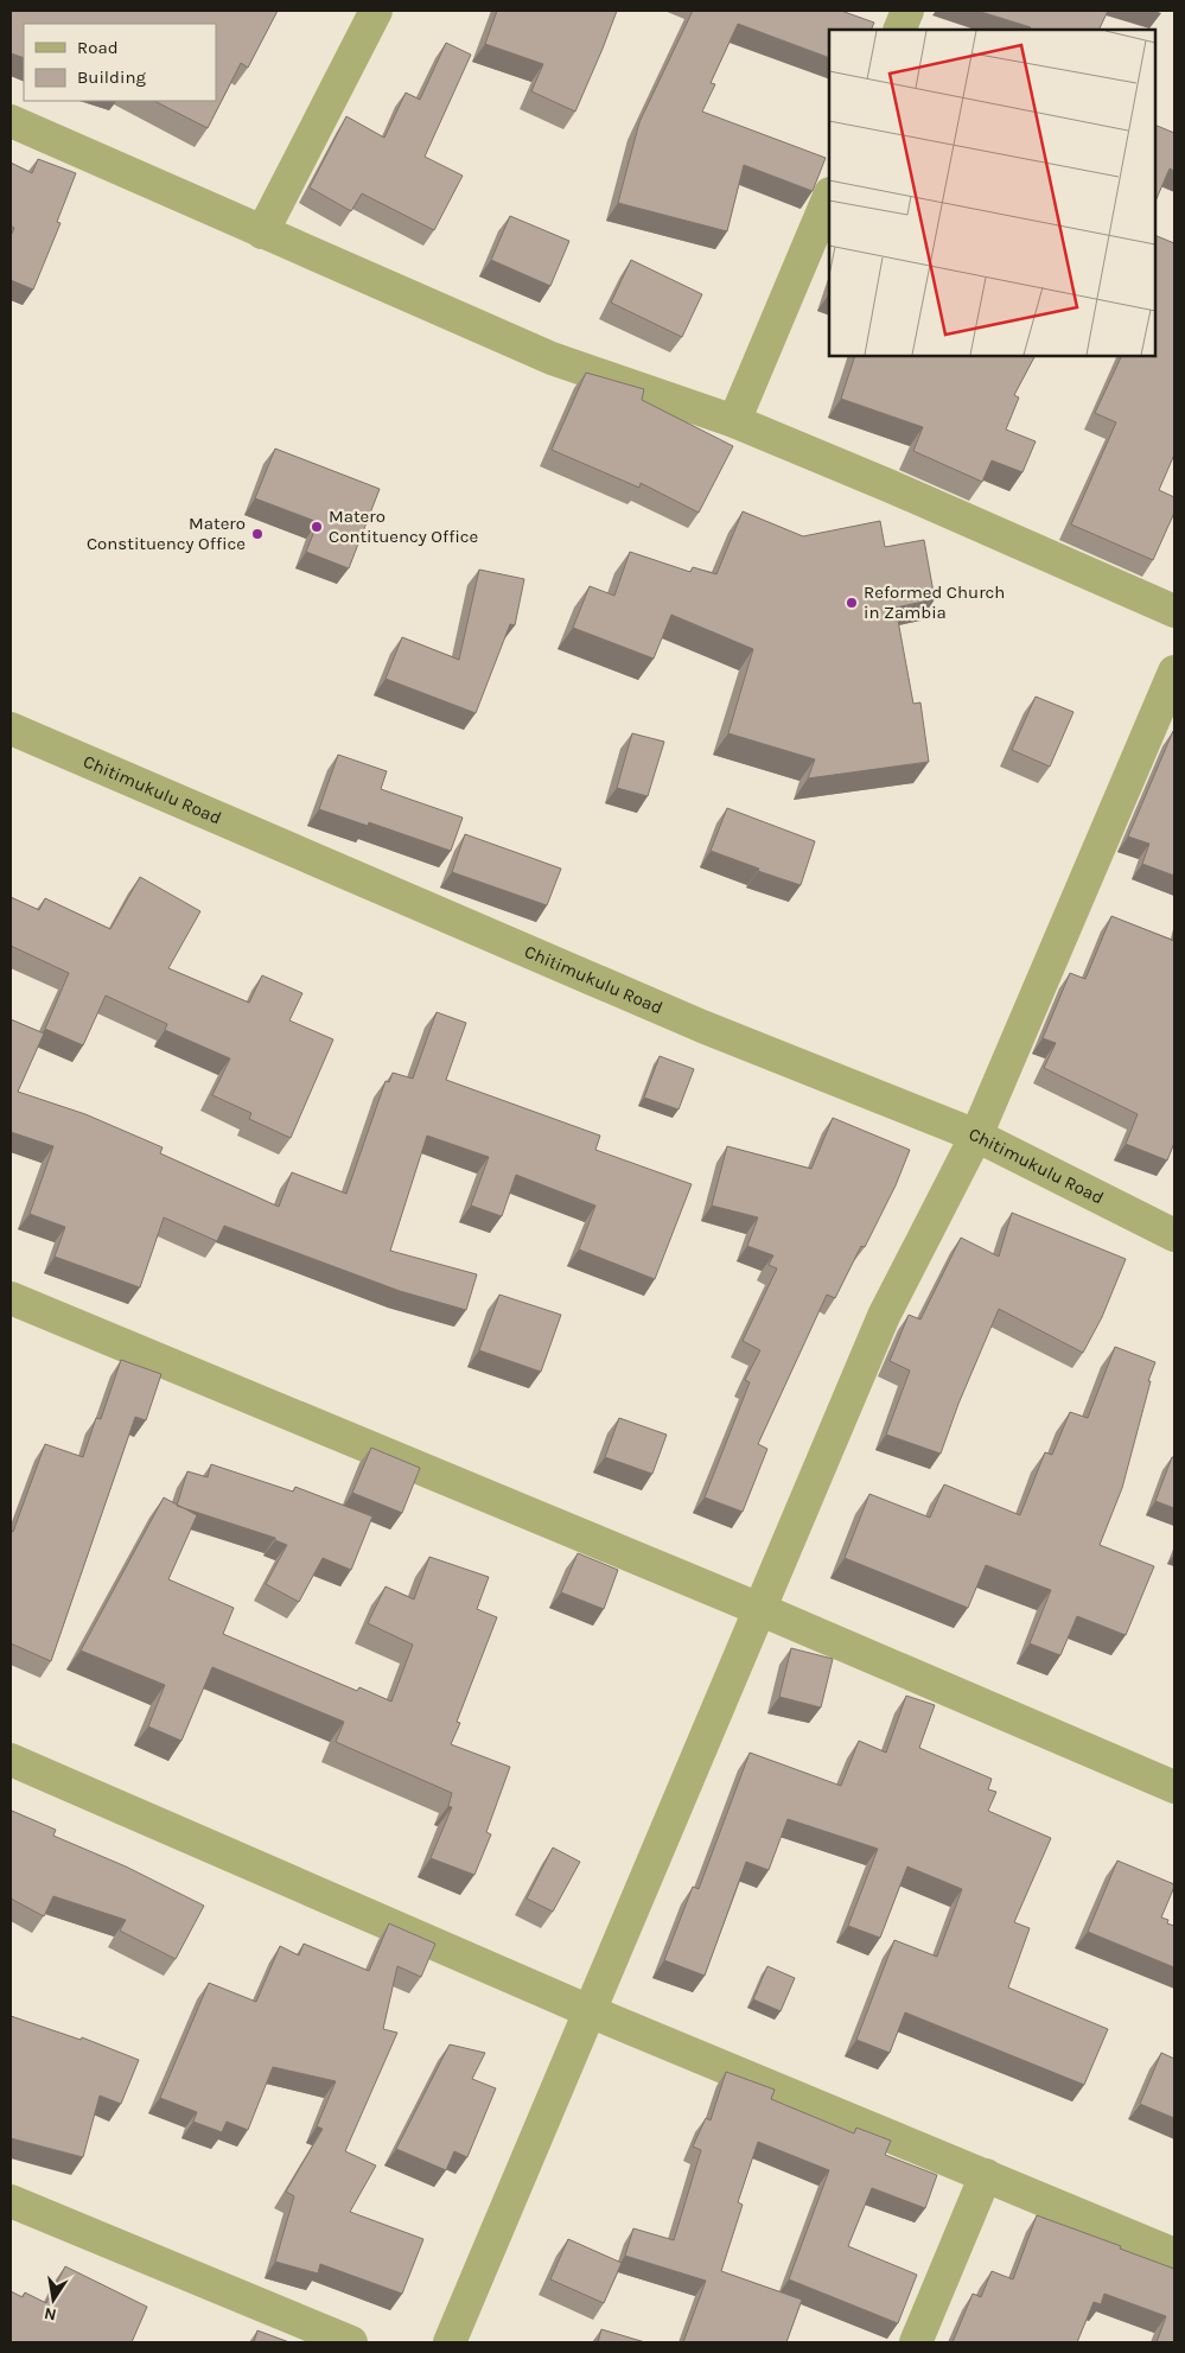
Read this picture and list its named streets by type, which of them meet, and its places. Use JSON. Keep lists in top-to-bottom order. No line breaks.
{"streets":{"street":["Chitimukulu Road"]},"places":["Matero Contituency Office","Matero Constituency Office","Reformed Church in Zambia"],"legend":["Road","Building"],"north":"bottom"}
